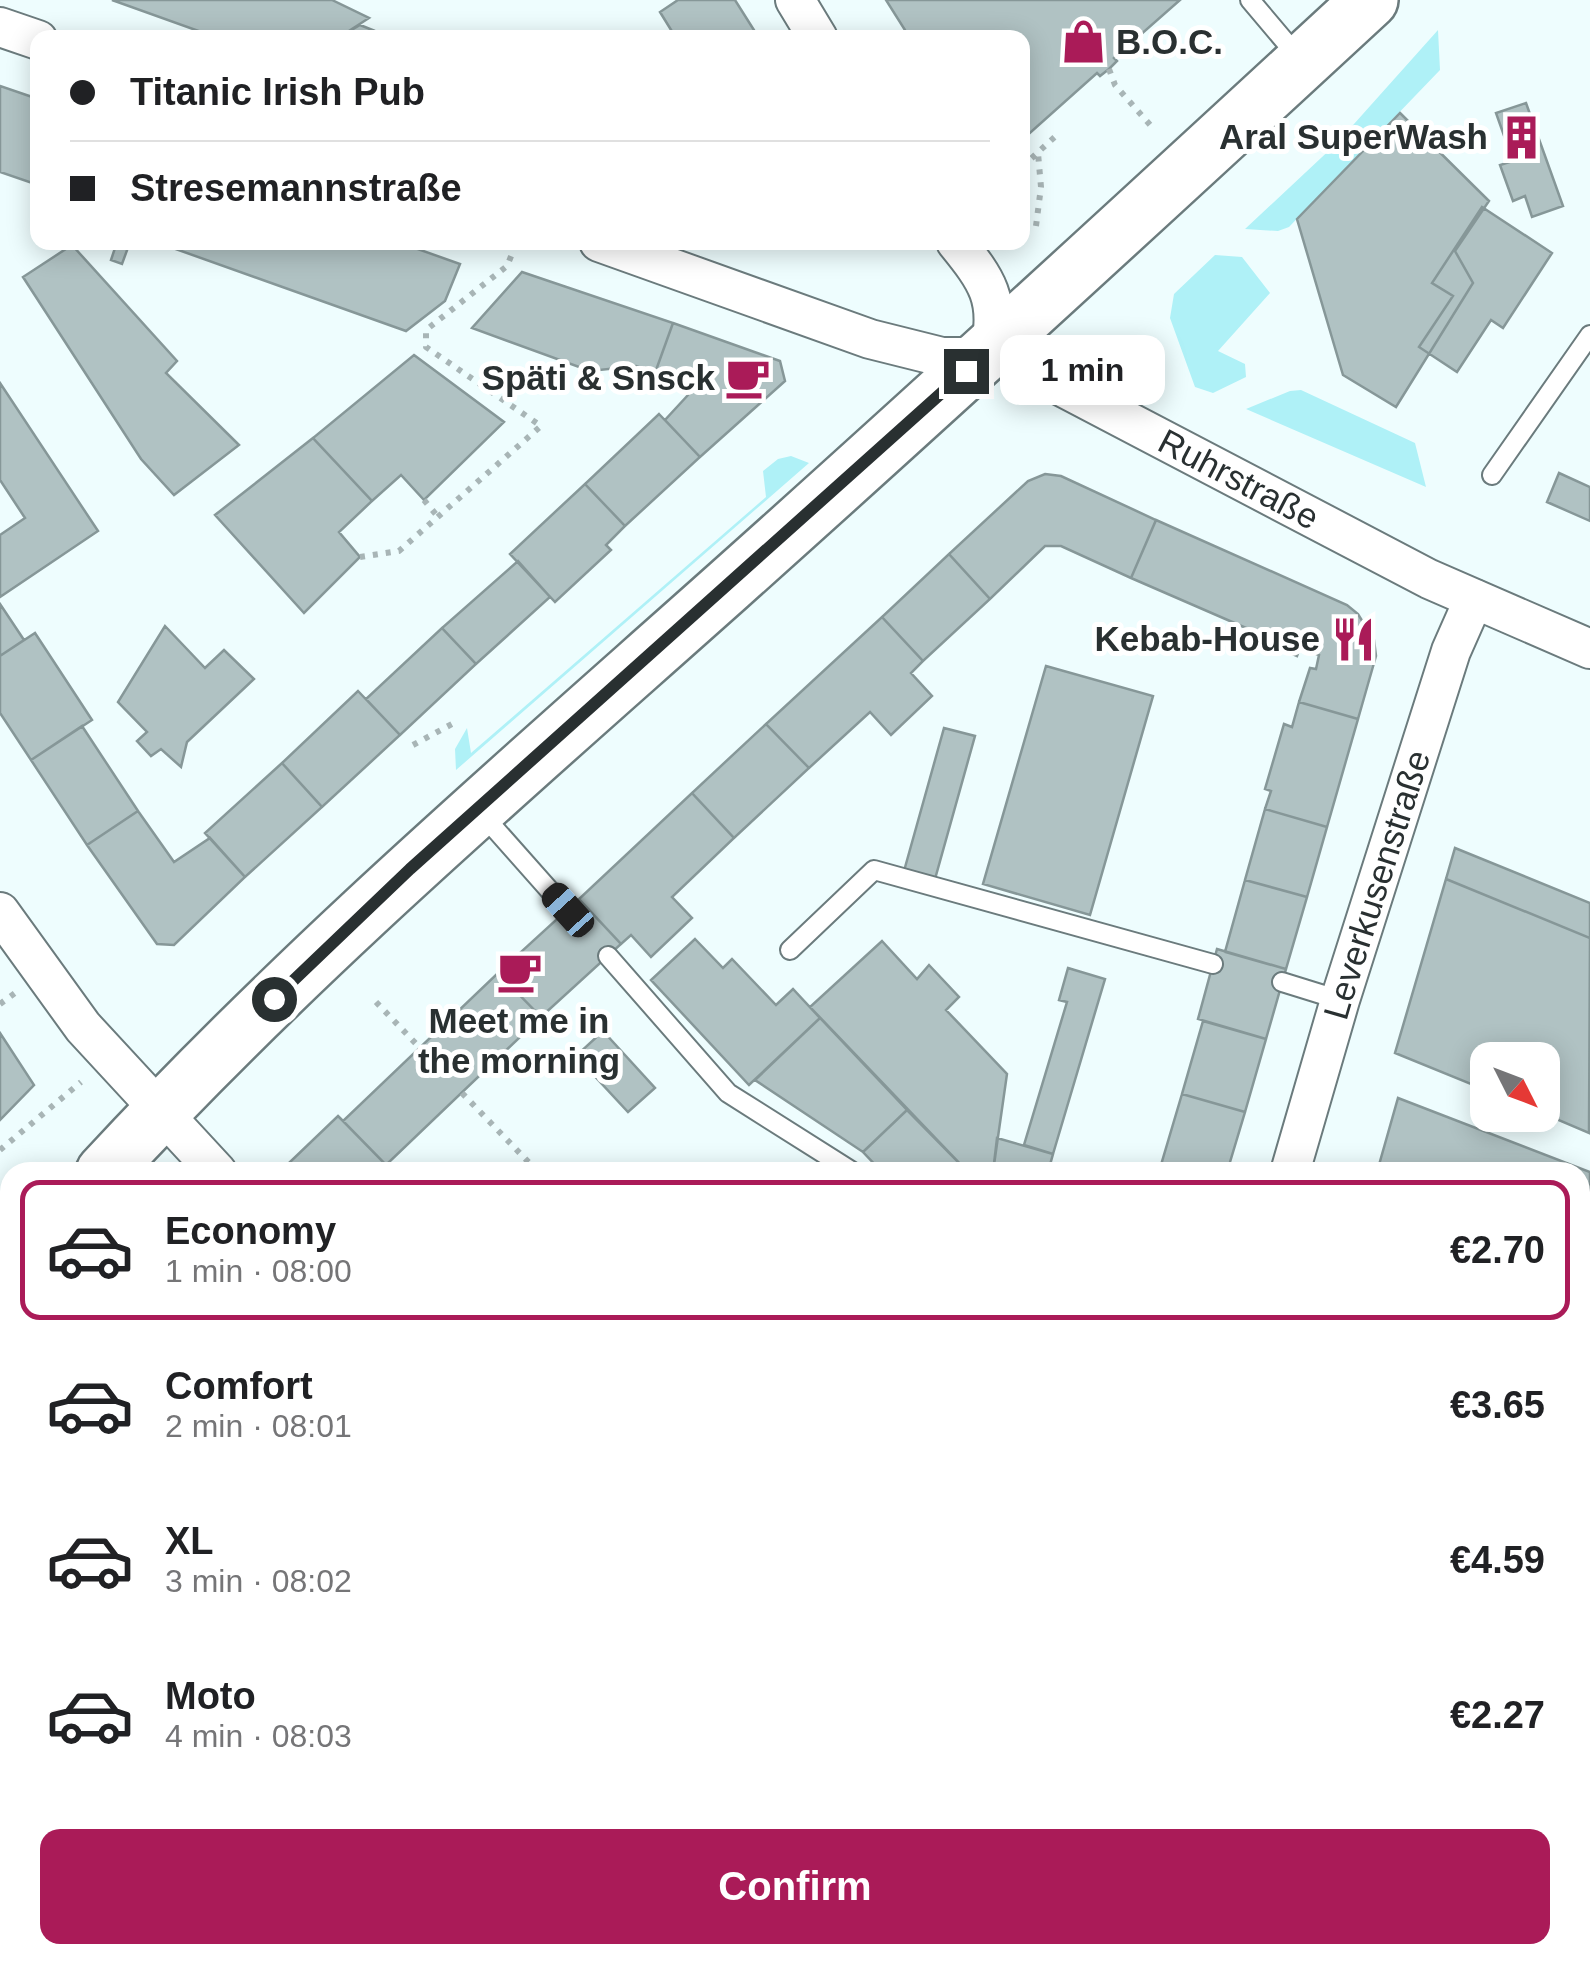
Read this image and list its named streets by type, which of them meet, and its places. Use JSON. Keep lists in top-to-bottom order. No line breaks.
{"streets":{"street":["Ruhrstraße","Leverkusenstraße"]},"crossings":[["Ruhrstraße","Leverkusenstraße"]],"places":{"shop":["B.O.C."],"building":["Aral SuperWash"],"cafe":["Späti & Snsck","Meet me in the morning"],"restaurant":["Kebab-House"]},"north":"bottom right","page":{"banner":["Titanic Irish Pub","Stresemannstraße"],"bubble":"1 min","list":[{"name":"Economy","note":"1 min · 08:00","value":"€2.70"},{"name":"Comfort","note":"2 min · 08:01","value":"€3.65"},{"name":"XL","note":"3 min · 08:02","value":"€4.59"},{"name":"Moto","note":"4 min · 08:03","value":"€2.27"}],"buttons":"Confirm"}}
